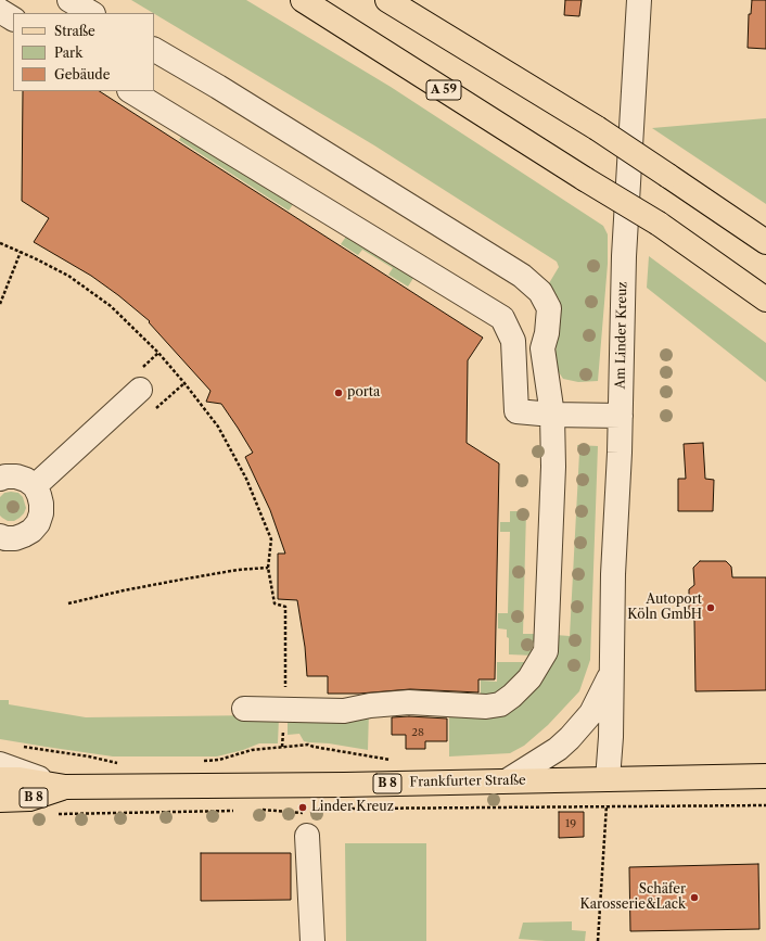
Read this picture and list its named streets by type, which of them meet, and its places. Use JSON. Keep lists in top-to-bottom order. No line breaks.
{"streets":{"main road":["A 59","Frankfurter Straße","B 8"],"street":["Am Linder Kreuz"]},"crossings":[["Am Linder Kreuz","Frankfurter Straße"]],"places":["porta","Autoport Köln GmbH","Linder Kreuz","Schäfer Karosserie&Lack"],"house_numbers":["28","19"],"legend":["Straße","Park","Gebäude"]}
